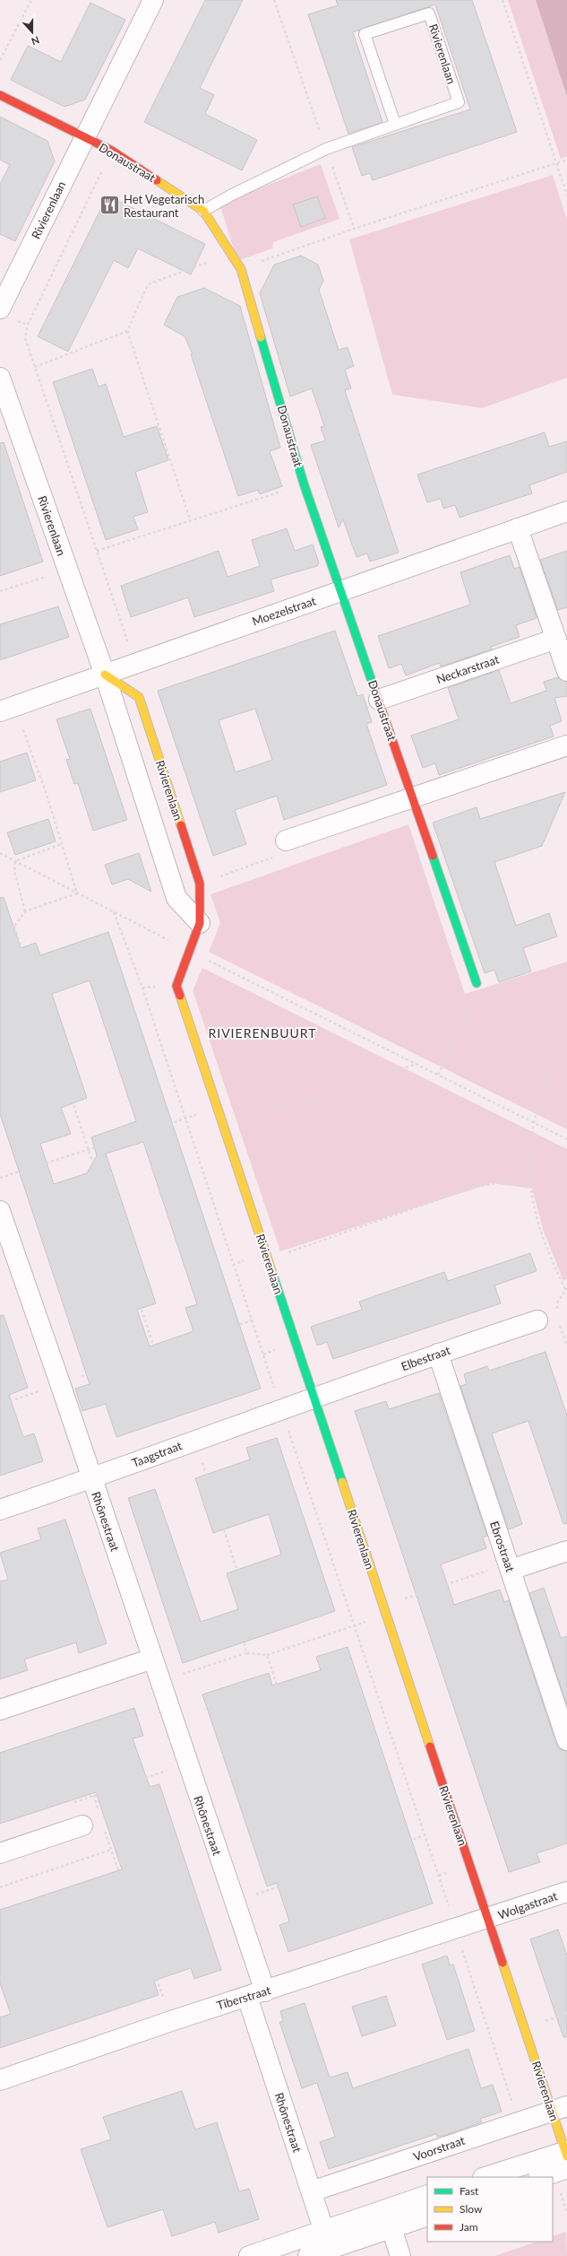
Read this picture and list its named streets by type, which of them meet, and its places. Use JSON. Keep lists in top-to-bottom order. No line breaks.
{"streets":{"street":["Rivierenlaan","Donaustraat","Moezelstraat","Neckarstraat","Elbestraat","Taagstraat","Rhônestraat","Ebrostraat","Wolgastraat","Tiberstraat","Voorstraat"]},"crossings":[["Rivierenlaan","Donaustraat"],["Rivierenlaan","Moezelstraat"],["Rivierenlaan","Elbestraat"],["Rivierenlaan","Taagstraat"],["Rivierenlaan","Wolgastraat"],["Rivierenlaan","Tiberstraat"],["Rivierenlaan","Voorstraat"],["Donaustraat","Moezelstraat"],["Donaustraat","Neckarstraat"],["Elbestraat","Taagstraat"],["Elbestraat","Ebrostraat"],["Taagstraat","Rhônestraat"],["Rhônestraat","Tiberstraat"],["Rhônestraat","Voorstraat"],["Wolgastraat","Tiberstraat"]],"districts":["RIVIERENBUURT"],"places":{"restaurant":["Het Vegetarisch Restaurant"]},"legend":["Fast","Slow","Jam"],"north":"bottom"}
